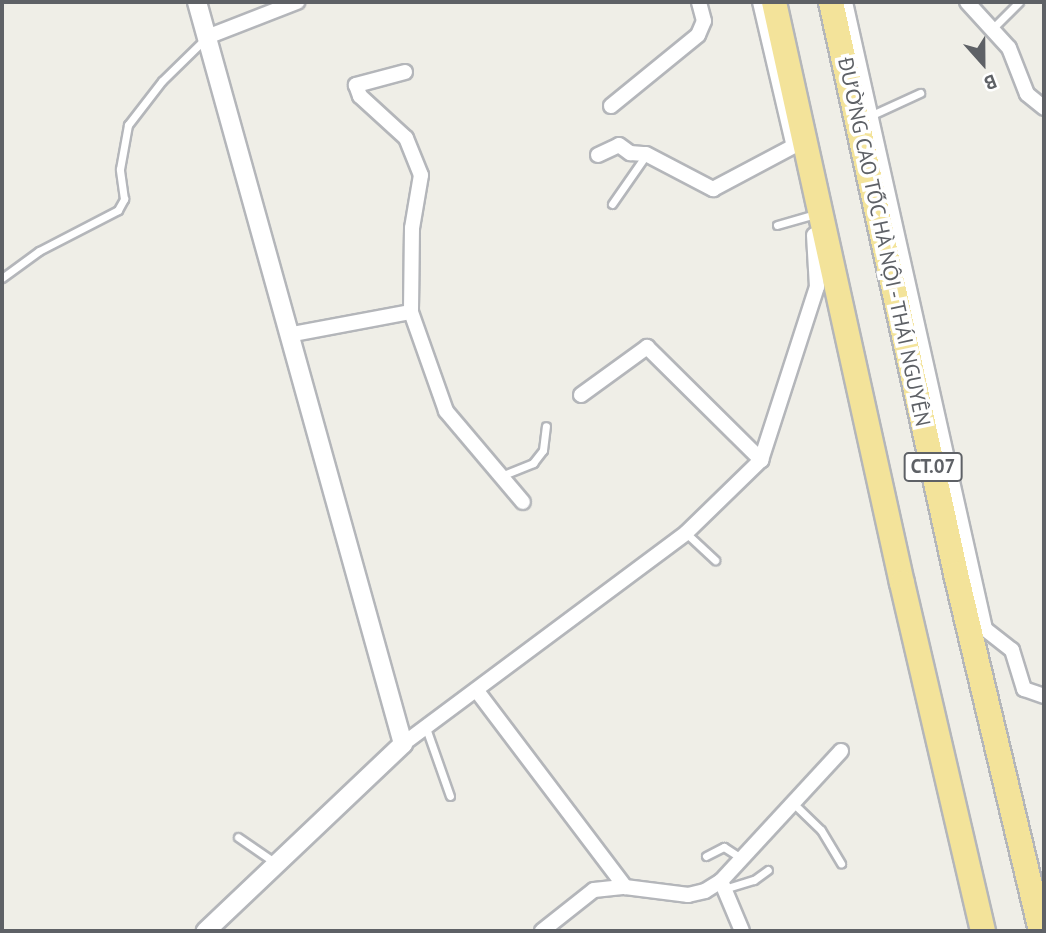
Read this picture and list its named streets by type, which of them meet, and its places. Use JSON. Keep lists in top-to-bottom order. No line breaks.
{"streets":{"highway":["ĐƯỜNG CAO TỐC HÀ NỘI - THÁI NGUYÊN","CT.07"]},"north":"bottom"}
